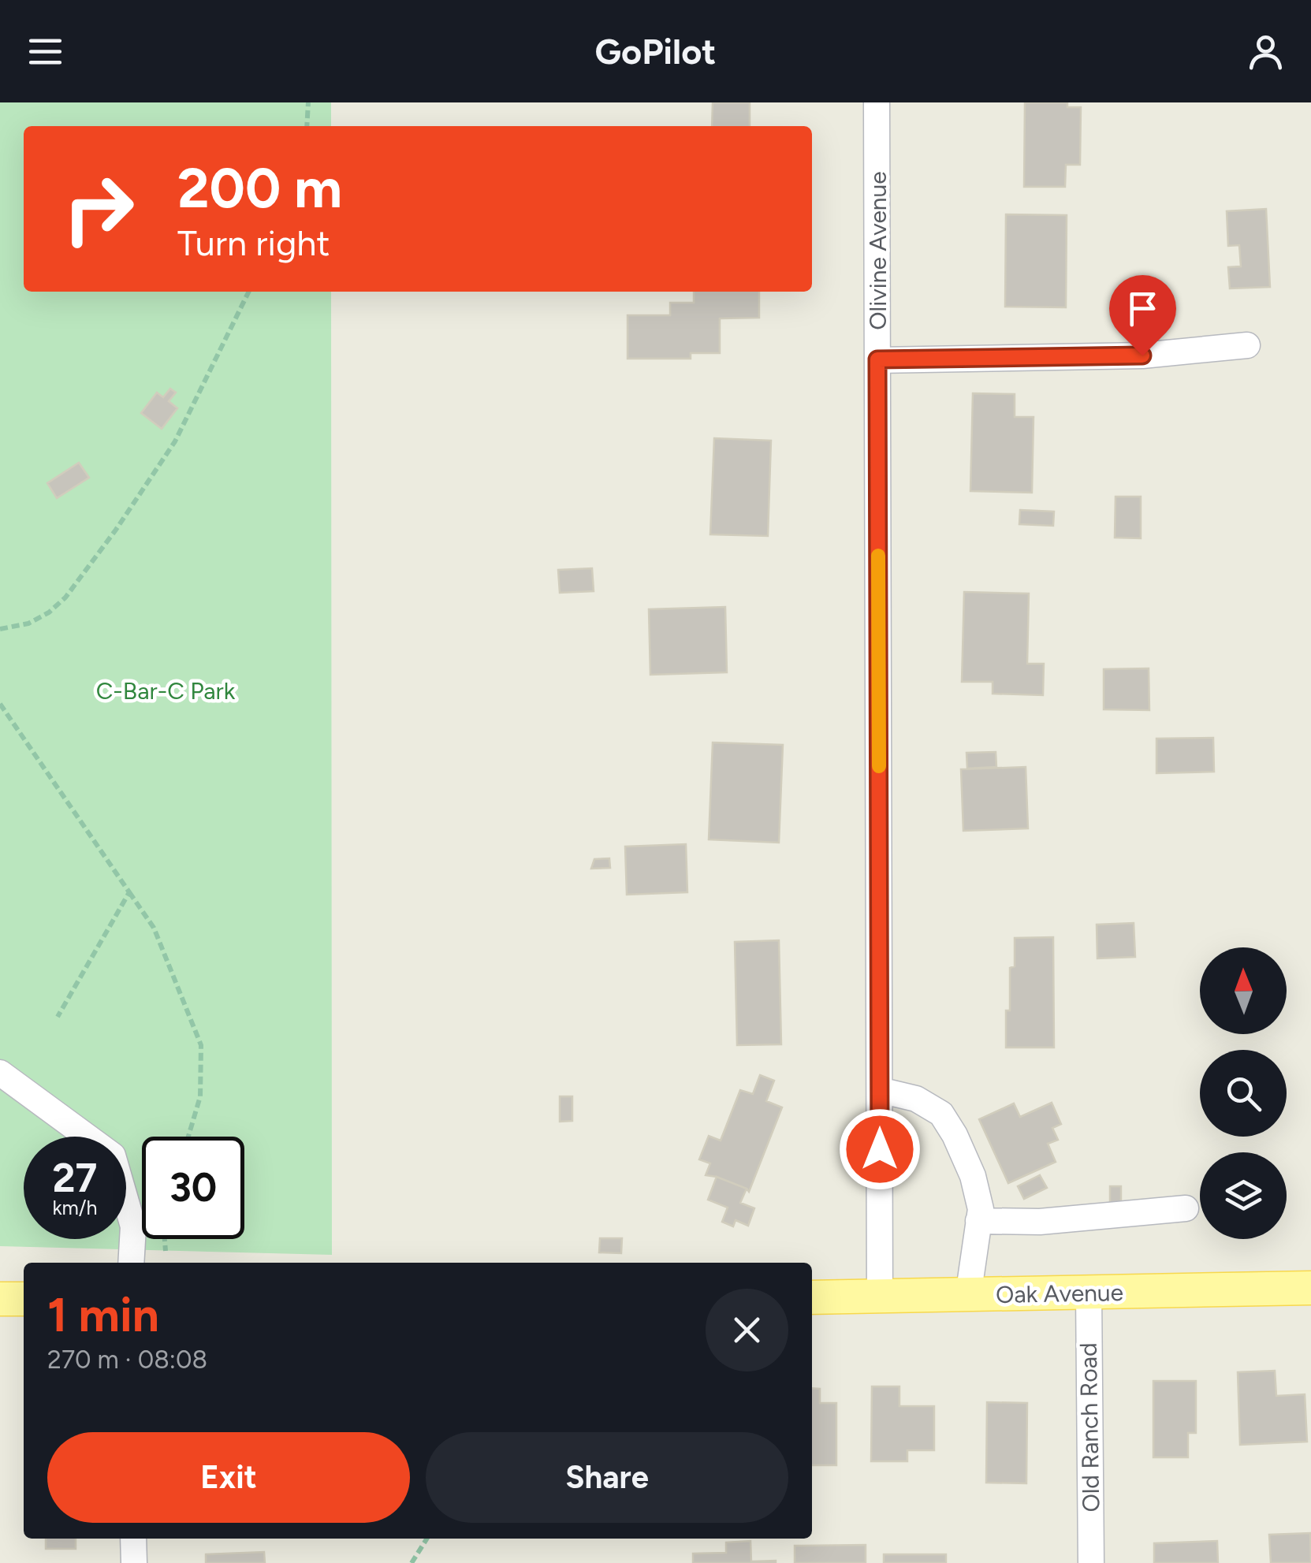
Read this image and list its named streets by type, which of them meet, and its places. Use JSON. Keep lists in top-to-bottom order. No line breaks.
{"streets":{"main road":["Oak Avenue"],"street":["Olivine Avenue","Old Ranch Road"]},"crossings":[["Olivine Avenue","Oak Avenue"],["Oak Avenue","Old Ranch Road"]],"parks":["C-Bar-C Park"],"north":"top","page":{"header":"GoPilot","turn":["200 m","Turn right"],"speed":"27 km/h","limit":"30","heading":["1 min","270 m · 08:08"],"buttons":["Exit","Share"]}}
